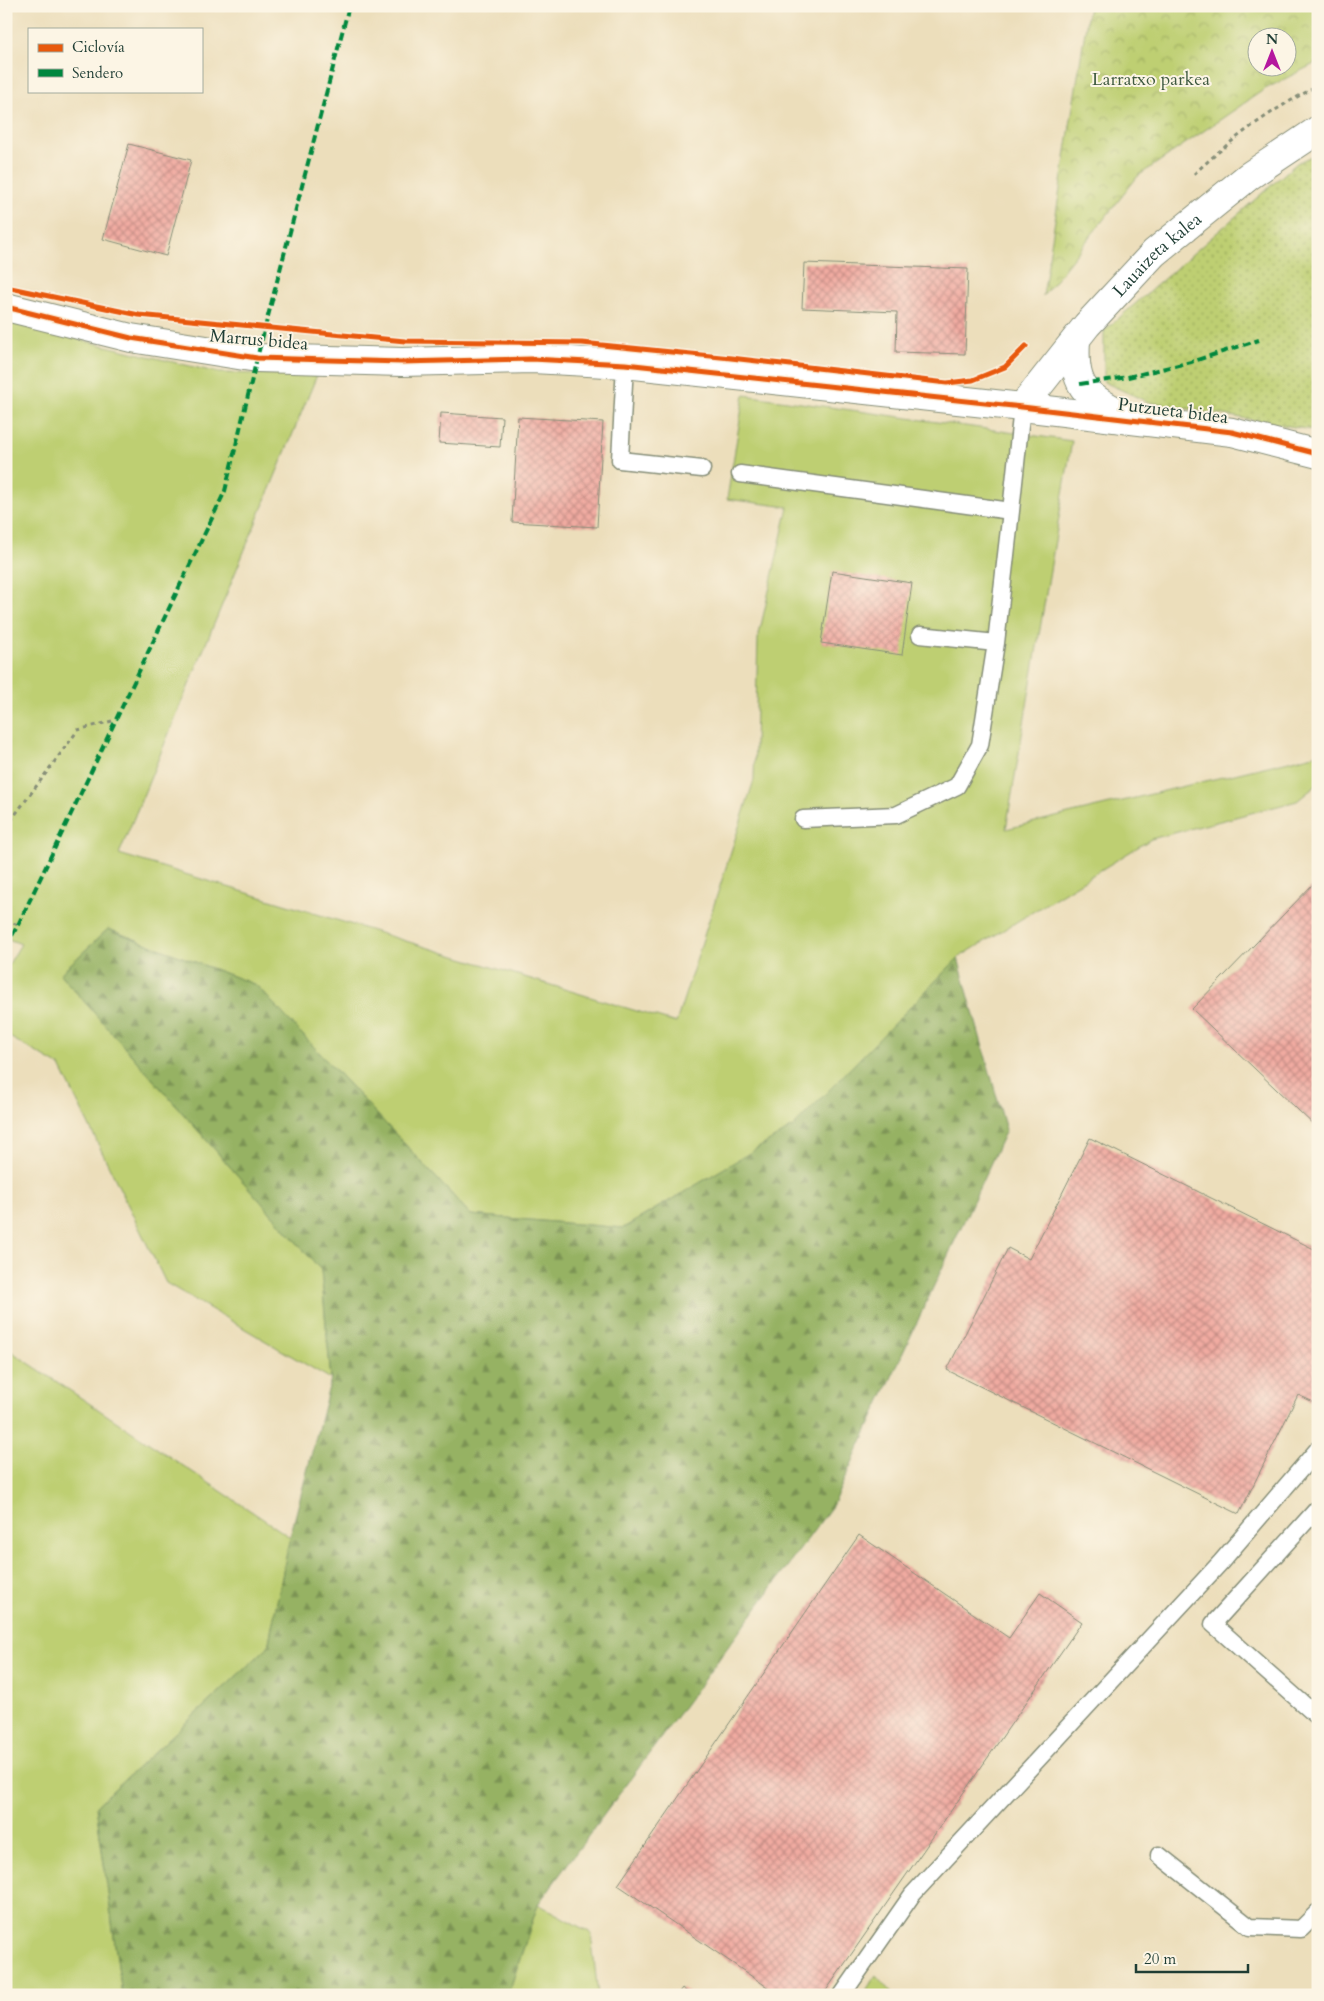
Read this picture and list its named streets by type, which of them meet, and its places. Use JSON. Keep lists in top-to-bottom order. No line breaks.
{"streets":{"street":["Lauaizeta kalea","Marrus bidea","Putzueta bidea"]},"crossings":[["Lauaizeta kalea","Marrus bidea"],["Lauaizeta kalea","Putzueta bidea"],["Marrus bidea","Putzueta bidea"]],"parks":["Larratxo parkea"],"legend":["Ciclovía","Sendero"],"scale_bar":"20 m","north":"top"}
